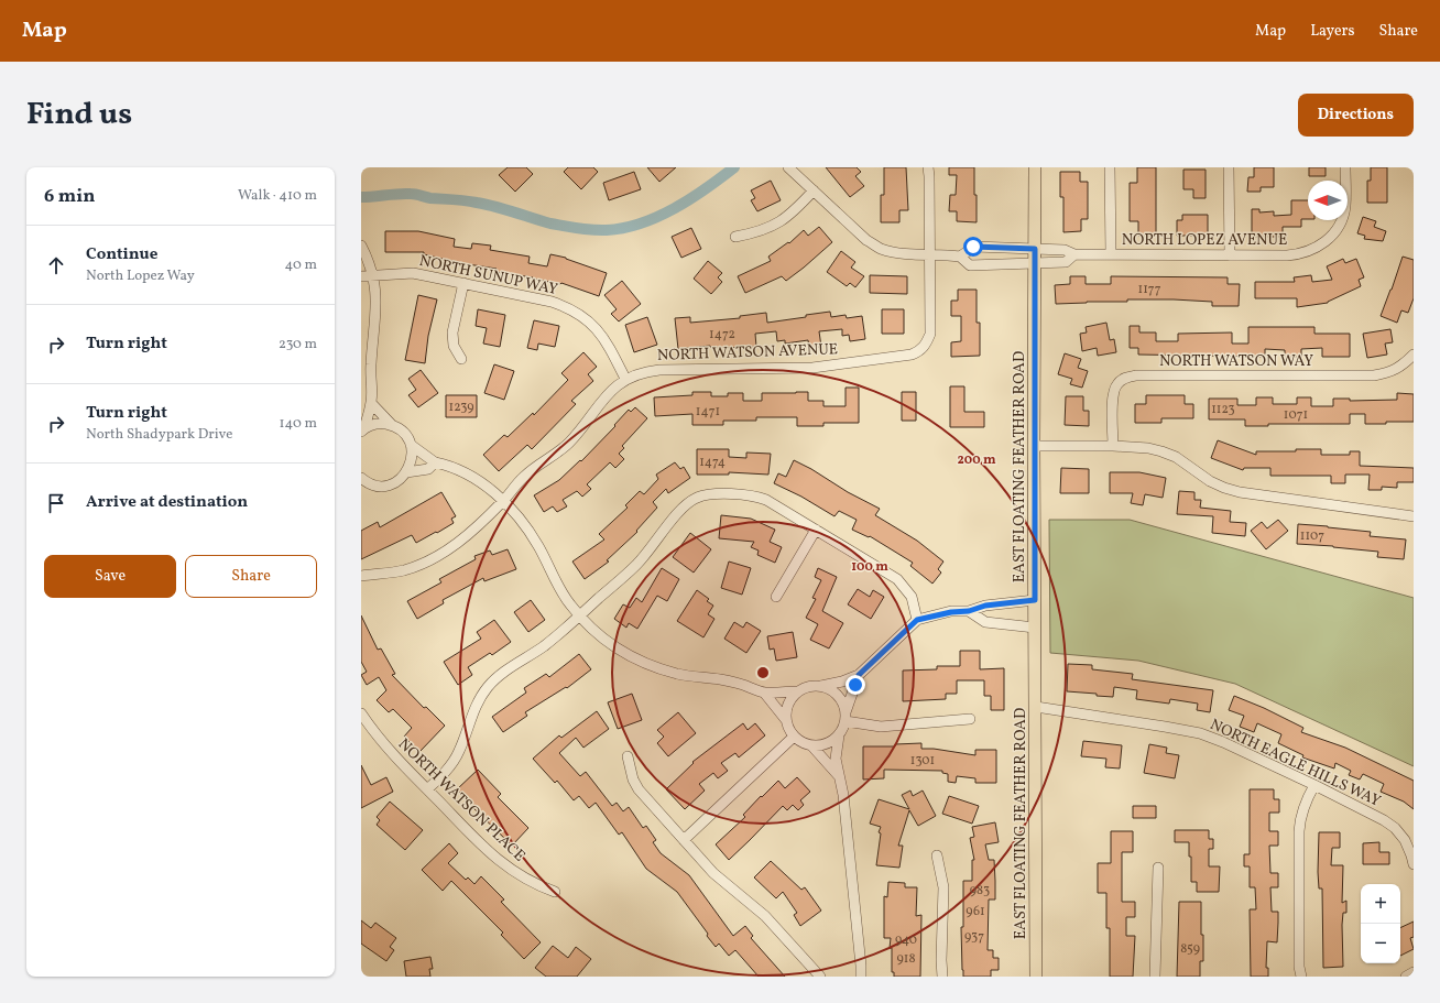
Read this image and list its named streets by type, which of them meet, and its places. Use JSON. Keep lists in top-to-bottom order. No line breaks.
{"streets":{"main road":["EAST FLOATING FEATHER ROAD"],"street":["NORTH LOPEZ AVENUE","NORTH SUNUP WAY","NORTH WATSON AVENUE","NORTH WATSON WAY","NORTH EAGLE HILLS WAY","NORTH WATSON PLACE"]},"crossings":[["NORTH LOPEZ AVENUE","NORTH WATSON AVENUE"],["NORTH LOPEZ AVENUE","EAST FLOATING FEATHER ROAD"],["NORTH SUNUP WAY","NORTH WATSON AVENUE"],["EAST FLOATING FEATHER ROAD","NORTH EAGLE HILLS WAY"]],"house_numbers":["1177","1472","1239","1123","1471","1071","1474","1107","1301","983","961","937","940","859","918"],"north":"left","page":{"header":"Map","nav":["Map","Layers","Share"],"title":"Find us","buttons":["Directions",["Save","Share"]],"heading":["6 min","Walk · 410 m"],"list":[["Continue","North Lopez Way","40 m"],["Turn right","230 m"],["Turn right","North Shadypark Drive","140 m"],"Arrive at destination"],"map_buttons":["+","−"]},"rings":["200 m","100 m"]}
